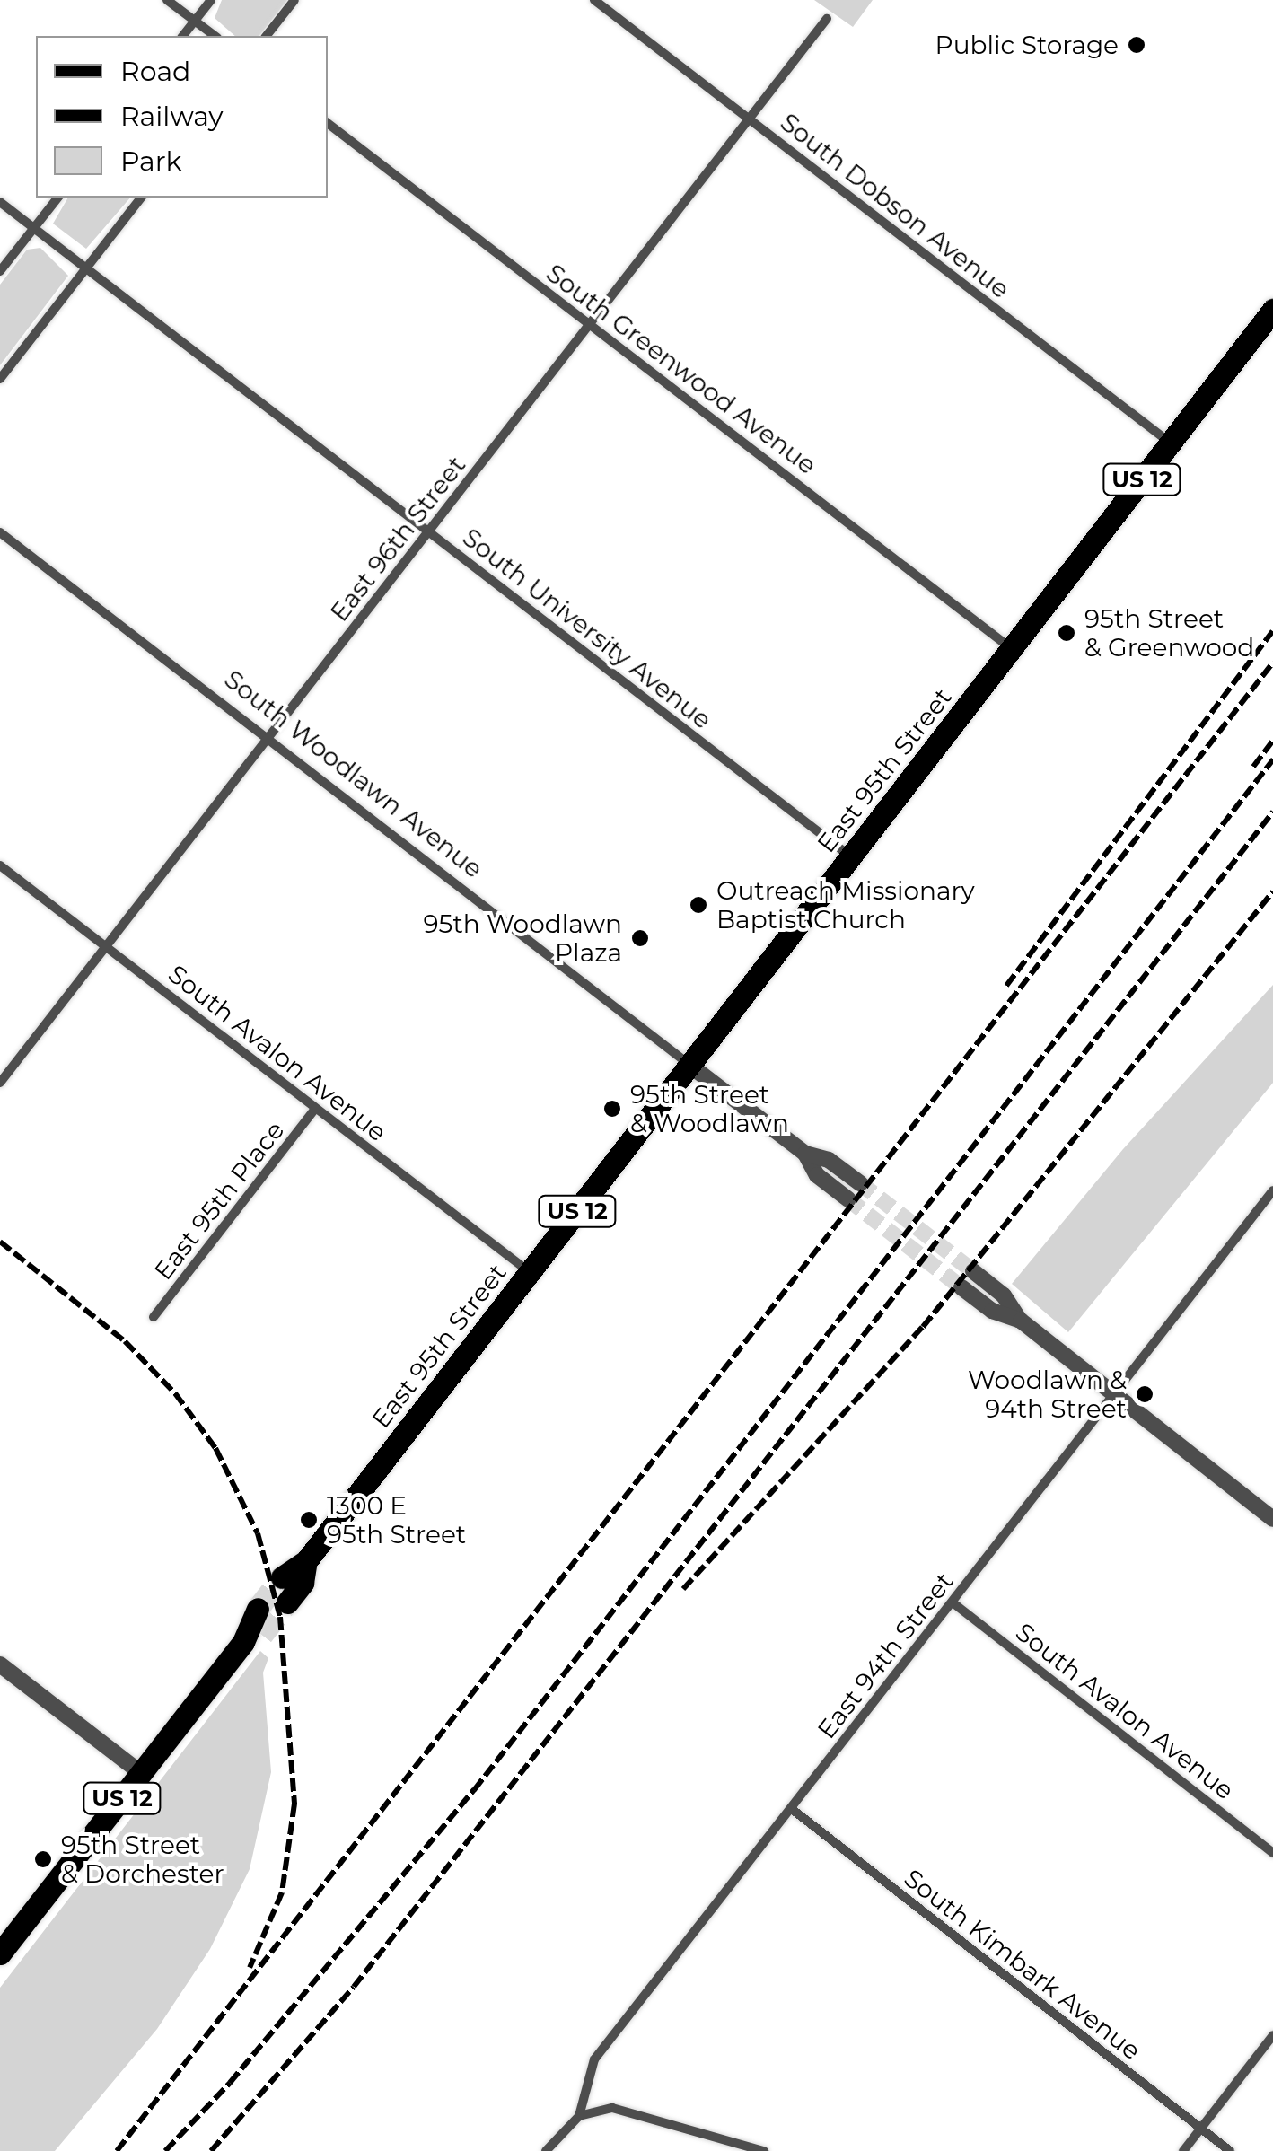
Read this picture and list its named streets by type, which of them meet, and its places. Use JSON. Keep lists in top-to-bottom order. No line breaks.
{"streets":{"main road":["US 12","East 95th Street"],"street":["South Dobson Avenue","South Greenwood Avenue","East 96th Street","South University Avenue","South Woodlawn Avenue","South Avalon Avenue","East 95th Place","East 94th Street","South Kimbark Avenue"]},"crossings":[["South Dobson Avenue","East 96th Street"],["South Dobson Avenue","East 95th Street"],["South Greenwood Avenue","East 96th Street"],["South Greenwood Avenue","East 95th Street"],["East 96th Street","South University Avenue"],["East 96th Street","South Woodlawn Avenue"],["East 96th Street","South Avalon Avenue"],["South University Avenue","East 95th Street"],["East 95th Street","South Woodlawn Avenue"],["East 95th Street","South Avalon Avenue"],["South Avalon Avenue","East 95th Place"],["South Avalon Avenue","East 94th Street"],["East 94th Street","South Kimbark Avenue"]],"places":["Public Storage","95th Street & Greenwood","Outreach Missionary Baptist Church","95th Woodlawn Plaza","95th Street & Woodlawn","Woodlawn & 94th Street","1300 E 95th Street","95th Street & Dorchester"],"legend":["Road","Railway","Park"]}
